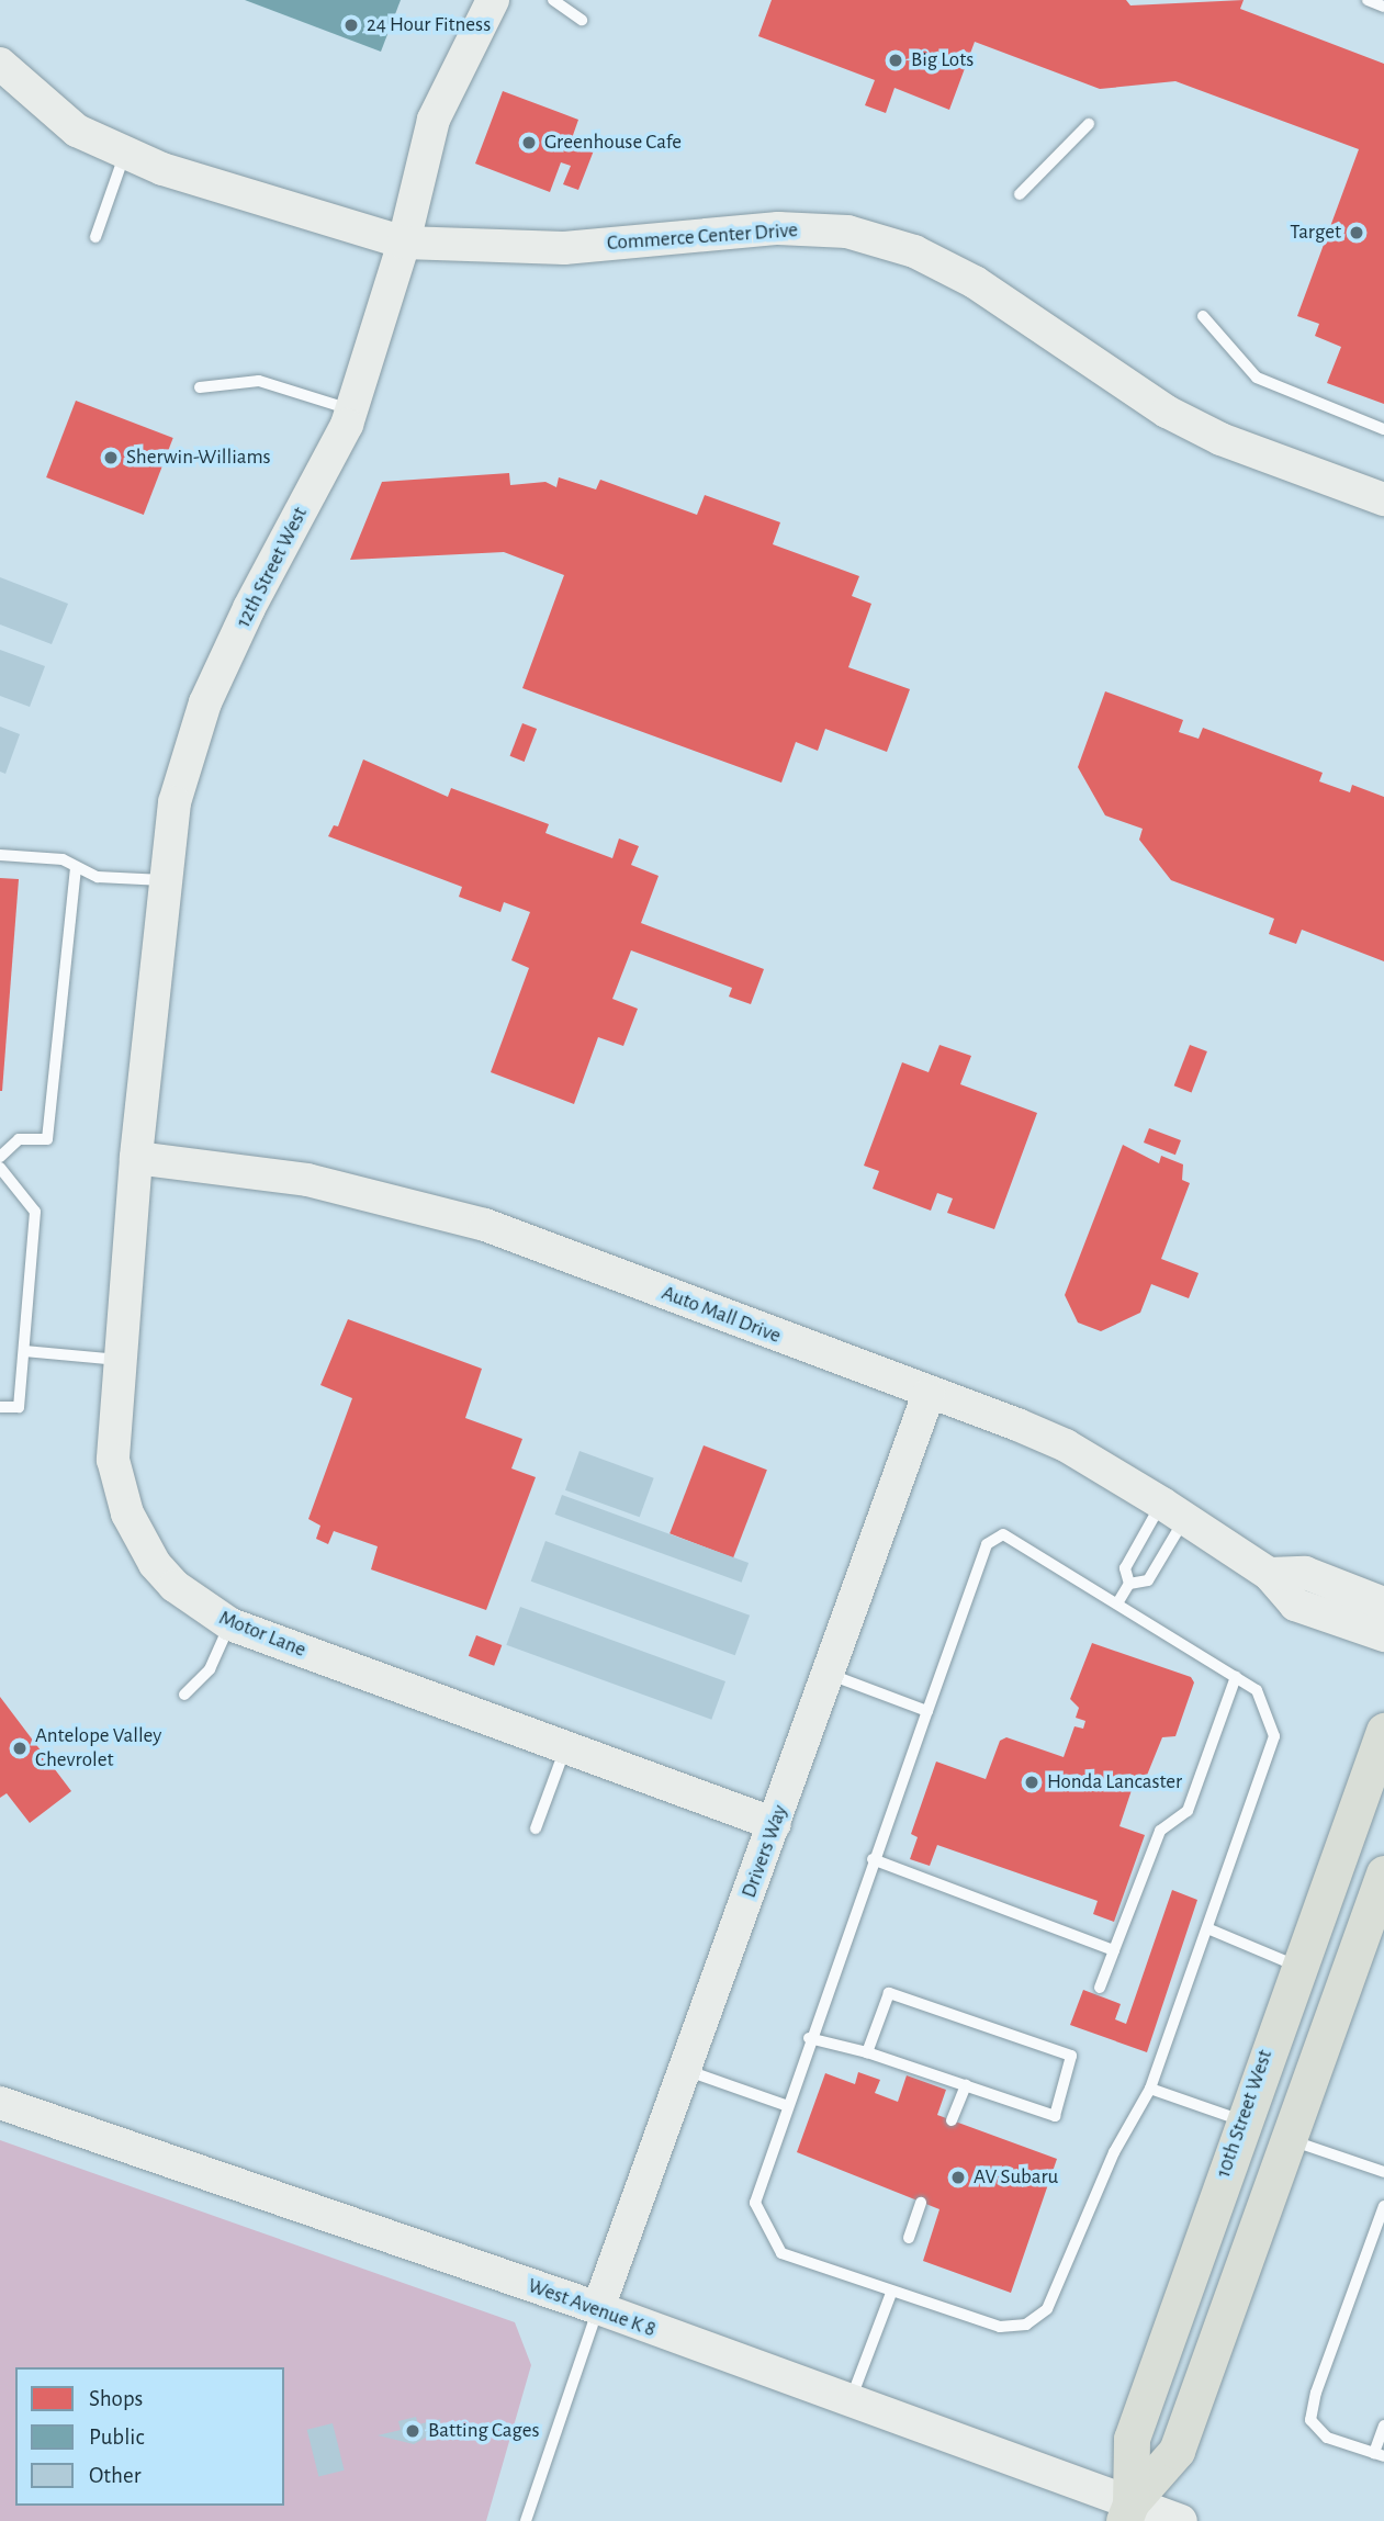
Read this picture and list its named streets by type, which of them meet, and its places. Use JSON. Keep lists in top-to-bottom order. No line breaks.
{"streets":{"main road":["10th Street West"],"street":["Commerce Center Drive","12th Street West","Auto Mall Drive","Motor Lane","Drivers Way","West Avenue K 8"]},"crossings":[["Commerce Center Drive","12th Street West"],["12th Street West","Auto Mall Drive"],["12th Street West","Motor Lane"],["Auto Mall Drive","Motor Lane"],["Auto Mall Drive","Drivers Way"],["Motor Lane","Drivers Way"],["Drivers Way","West Avenue K 8"],["10th Street West","West Avenue K 8"]],"places":["24 Hour Fitness","Big Lots","Greenhouse Cafe","Target","Sherwin-Williams","Antelope Valley Chevrolet","Honda Lancaster","AV Subaru","Batting Cages"],"legend":["Shops","Public","Other"]}
